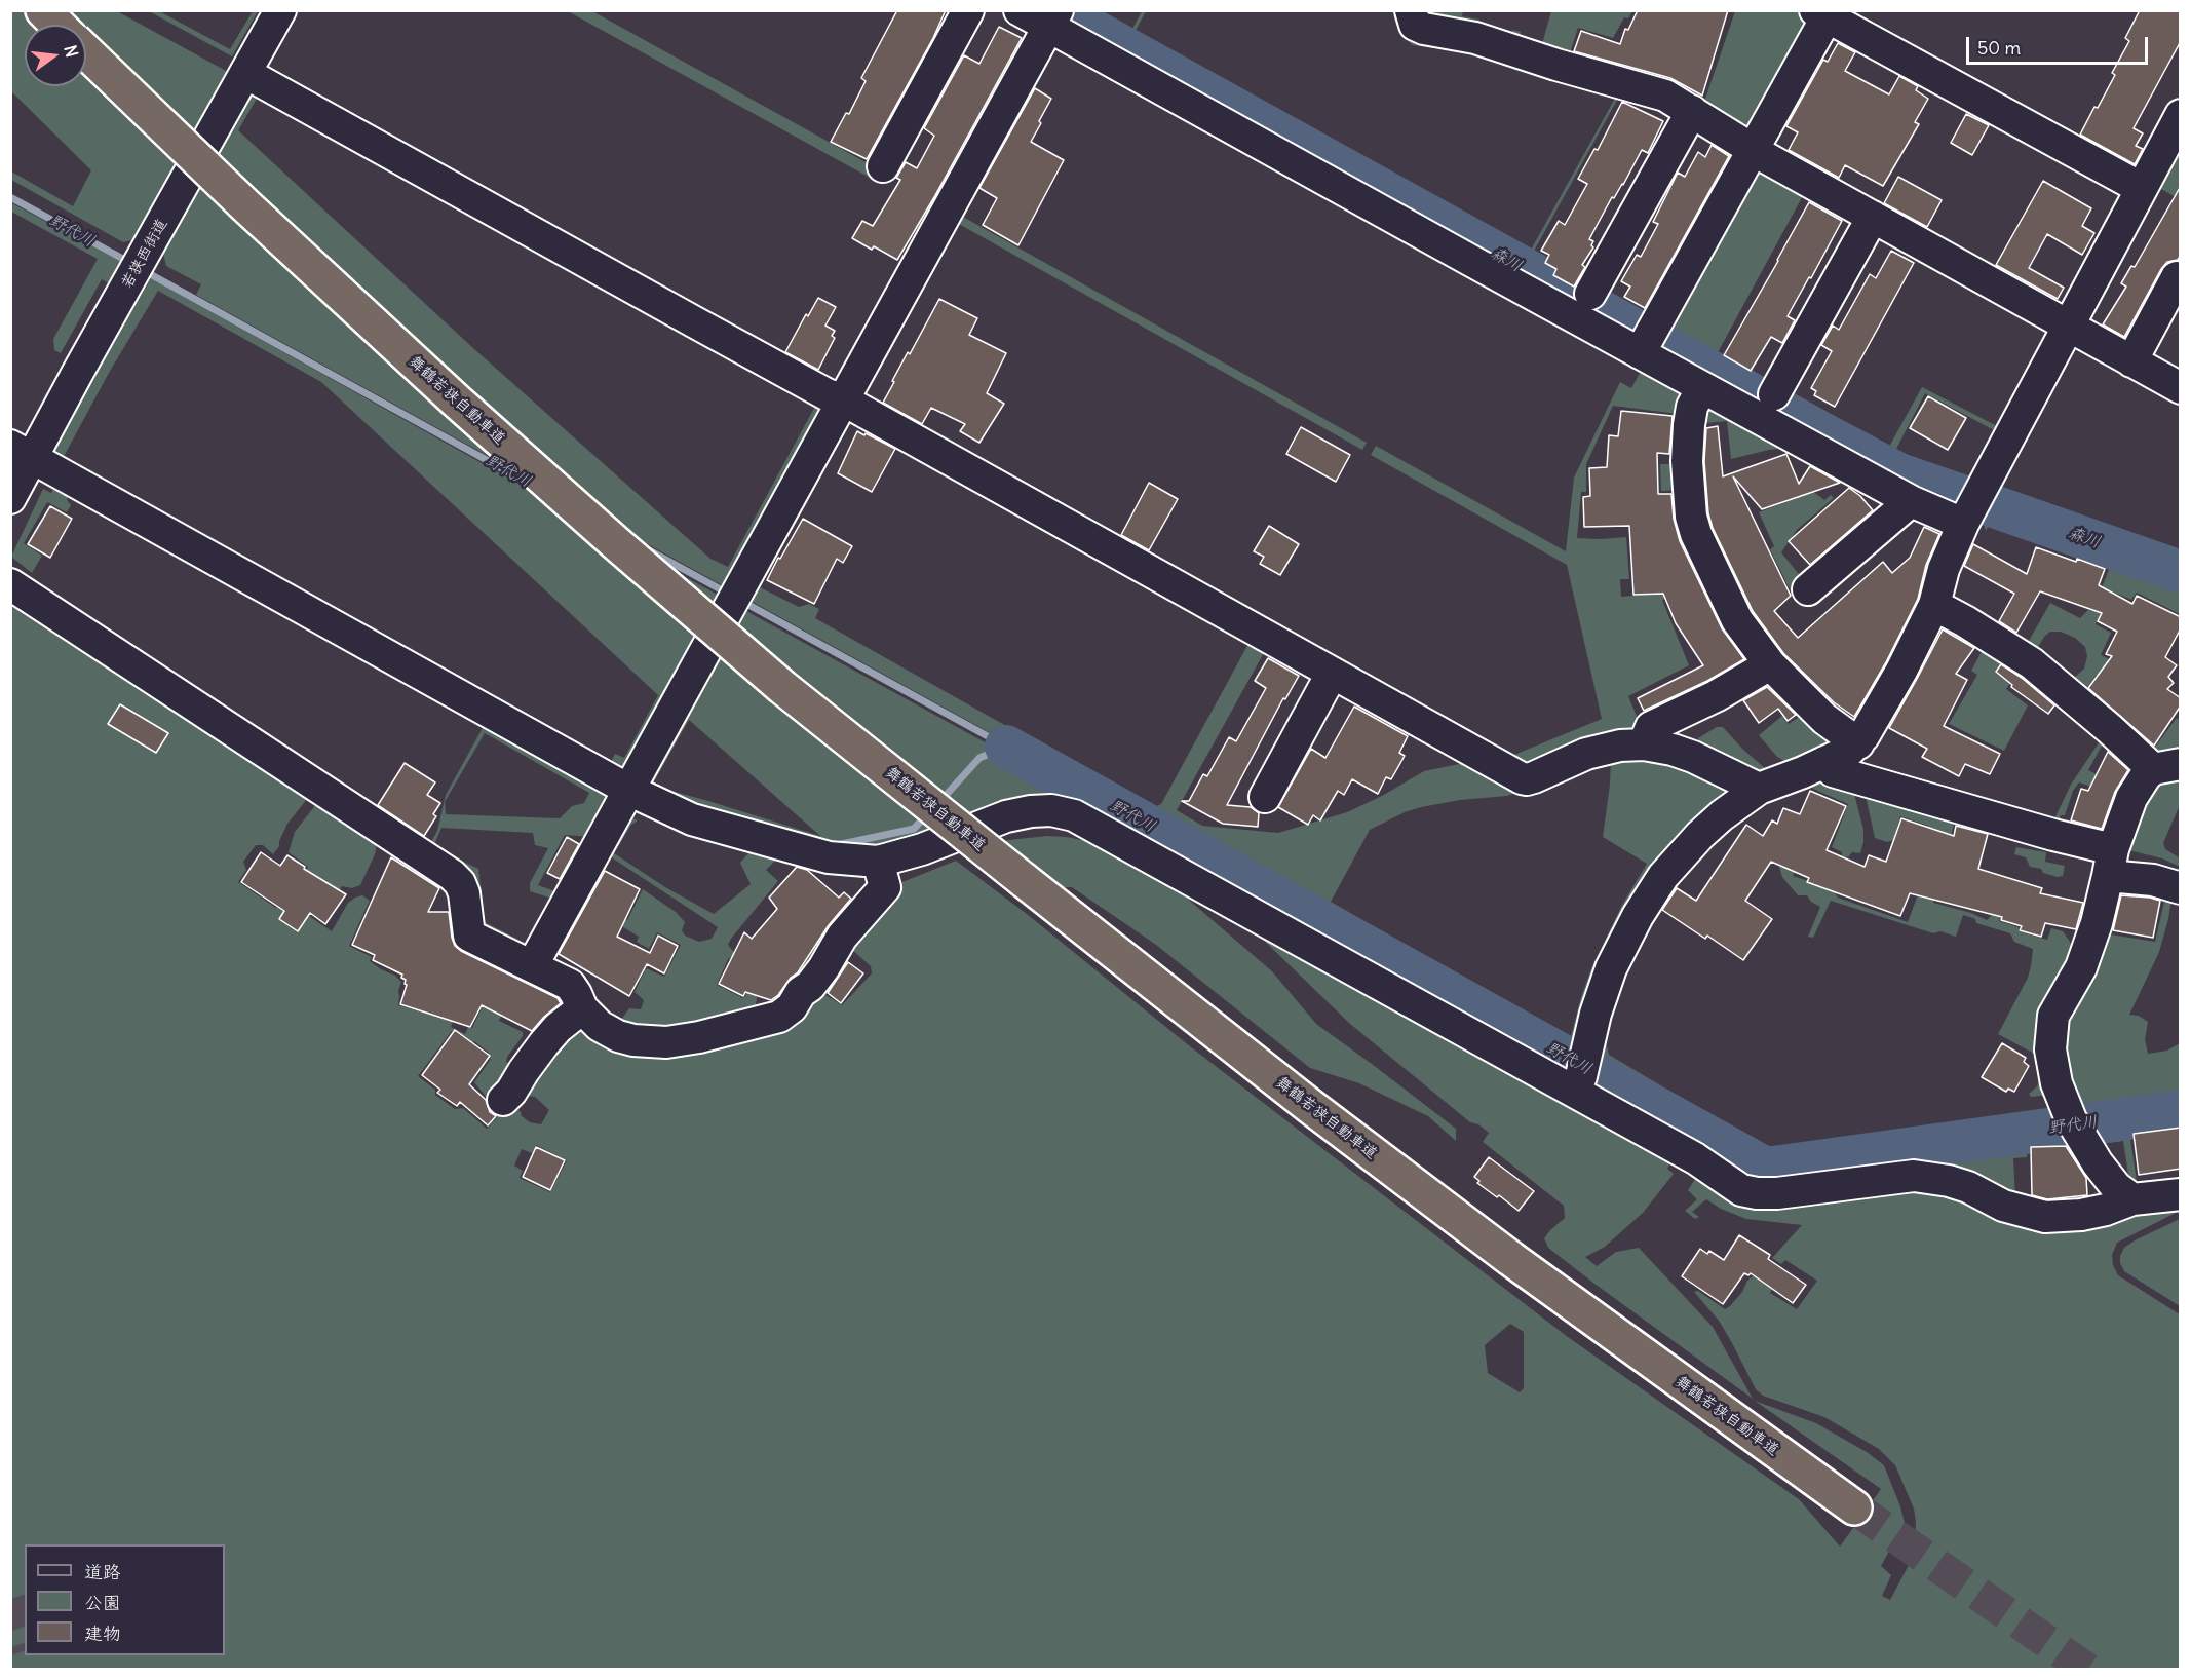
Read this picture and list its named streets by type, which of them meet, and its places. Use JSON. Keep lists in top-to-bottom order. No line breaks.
{"streets":{"highway":["舞鶴若狭自動車道"],"street":["若狭西街道"]},"water":["野代川","森川"],"legend":["道路","公園","建物"],"scale_bar":"50 m","north":"right"}
